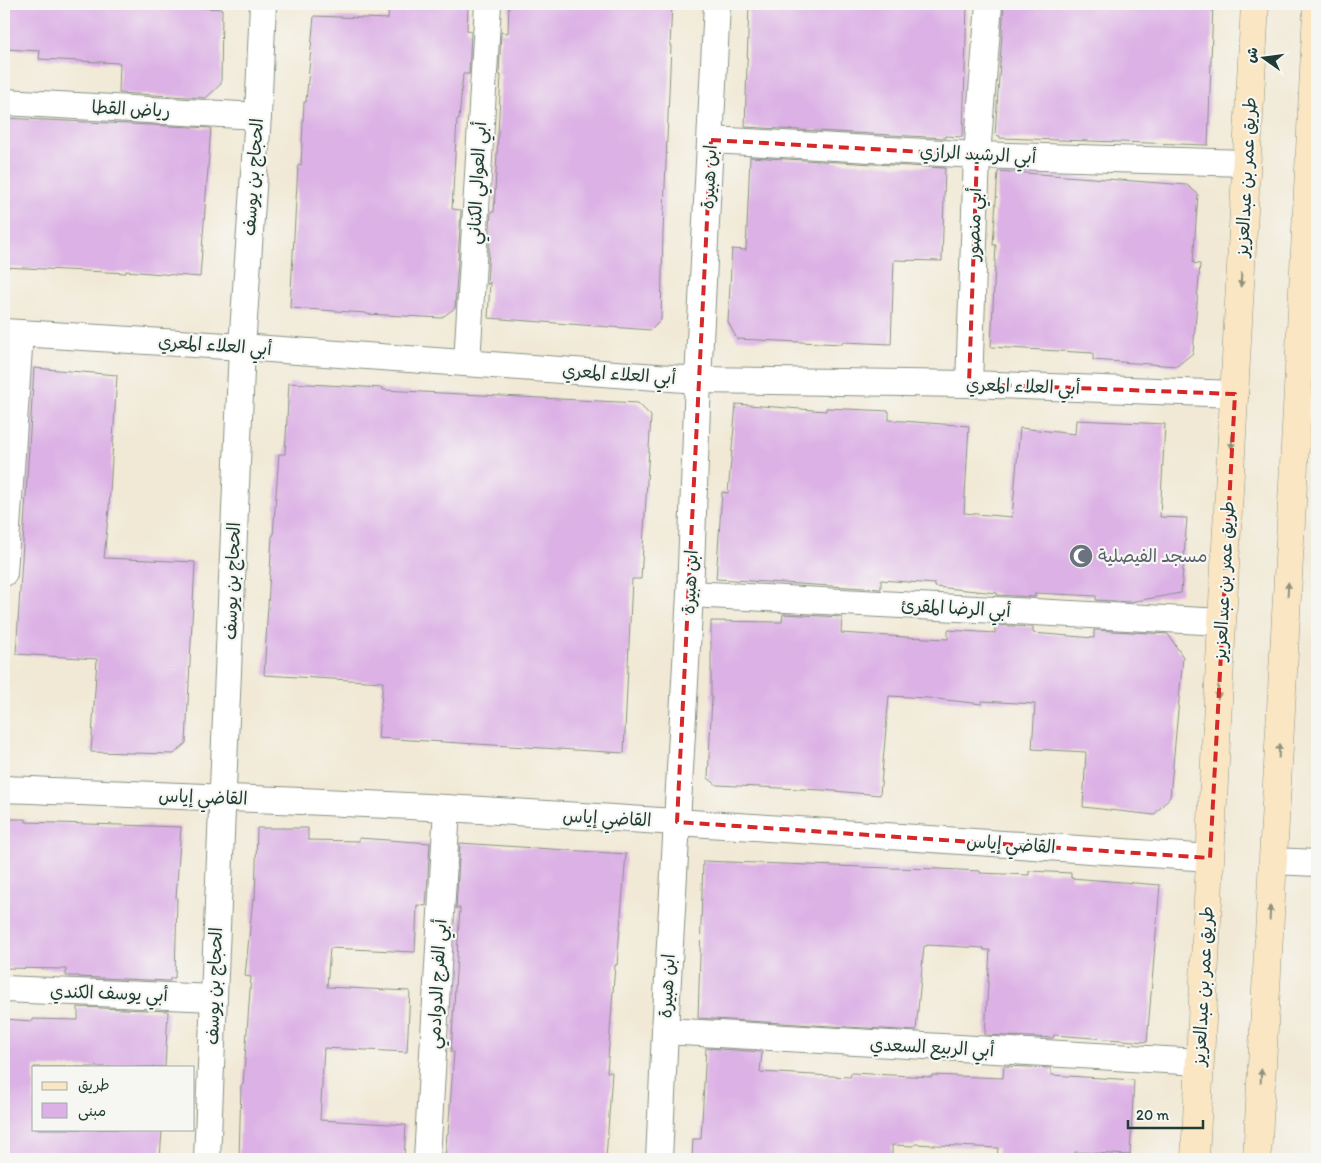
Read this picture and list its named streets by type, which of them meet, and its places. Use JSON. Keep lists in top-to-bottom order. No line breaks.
{"streets":{"main road":["طريق عمر بن عبدالعزيز"],"street":["رياض القطا","أبي الرشيد الرازي","الحجاج بن يوسف","ابن هبيرة","أبي العوالي الكناني","أبي منصور","أبي العلاء المعري","أبي الرضا المقرئ","القاضي إياس","أبي الفرج الدوادمي","أبي يوسف الكندي","أبي الربيع السعدي"]},"crossings":[["رياض القطا","الحجاج بن يوسف"],["أبي الرشيد الرازي","ابن هبيرة"],["أبي الرشيد الرازي","طريق عمر بن عبدالعزيز"],["أبي الرشيد الرازي","أبي منصور"],["الحجاج بن يوسف","أبي العلاء المعري"],["الحجاج بن يوسف","القاضي إياس"],["الحجاج بن يوسف","أبي يوسف الكندي"],["ابن هبيرة","أبي العلاء المعري"],["ابن هبيرة","أبي الرضا المقرئ"],["ابن هبيرة","القاضي إياس"],["ابن هبيرة","أبي الربيع السعدي"],["طريق عمر بن عبدالعزيز","أبي العلاء المعري"],["طريق عمر بن عبدالعزيز","أبي الرضا المقرئ"],["طريق عمر بن عبدالعزيز","القاضي إياس"],["طريق عمر بن عبدالعزيز","أبي الربيع السعدي"],["أبي العوالي الكناني","أبي العلاء المعري"],["أبي منصور","أبي العلاء المعري"],["القاضي إياس","أبي الفرج الدوادمي"]],"places":{"mosque":["مسجد الفيصلية"]},"legend":["طريق","مبنى"],"scale_bar":"20 m","north":"left"}
